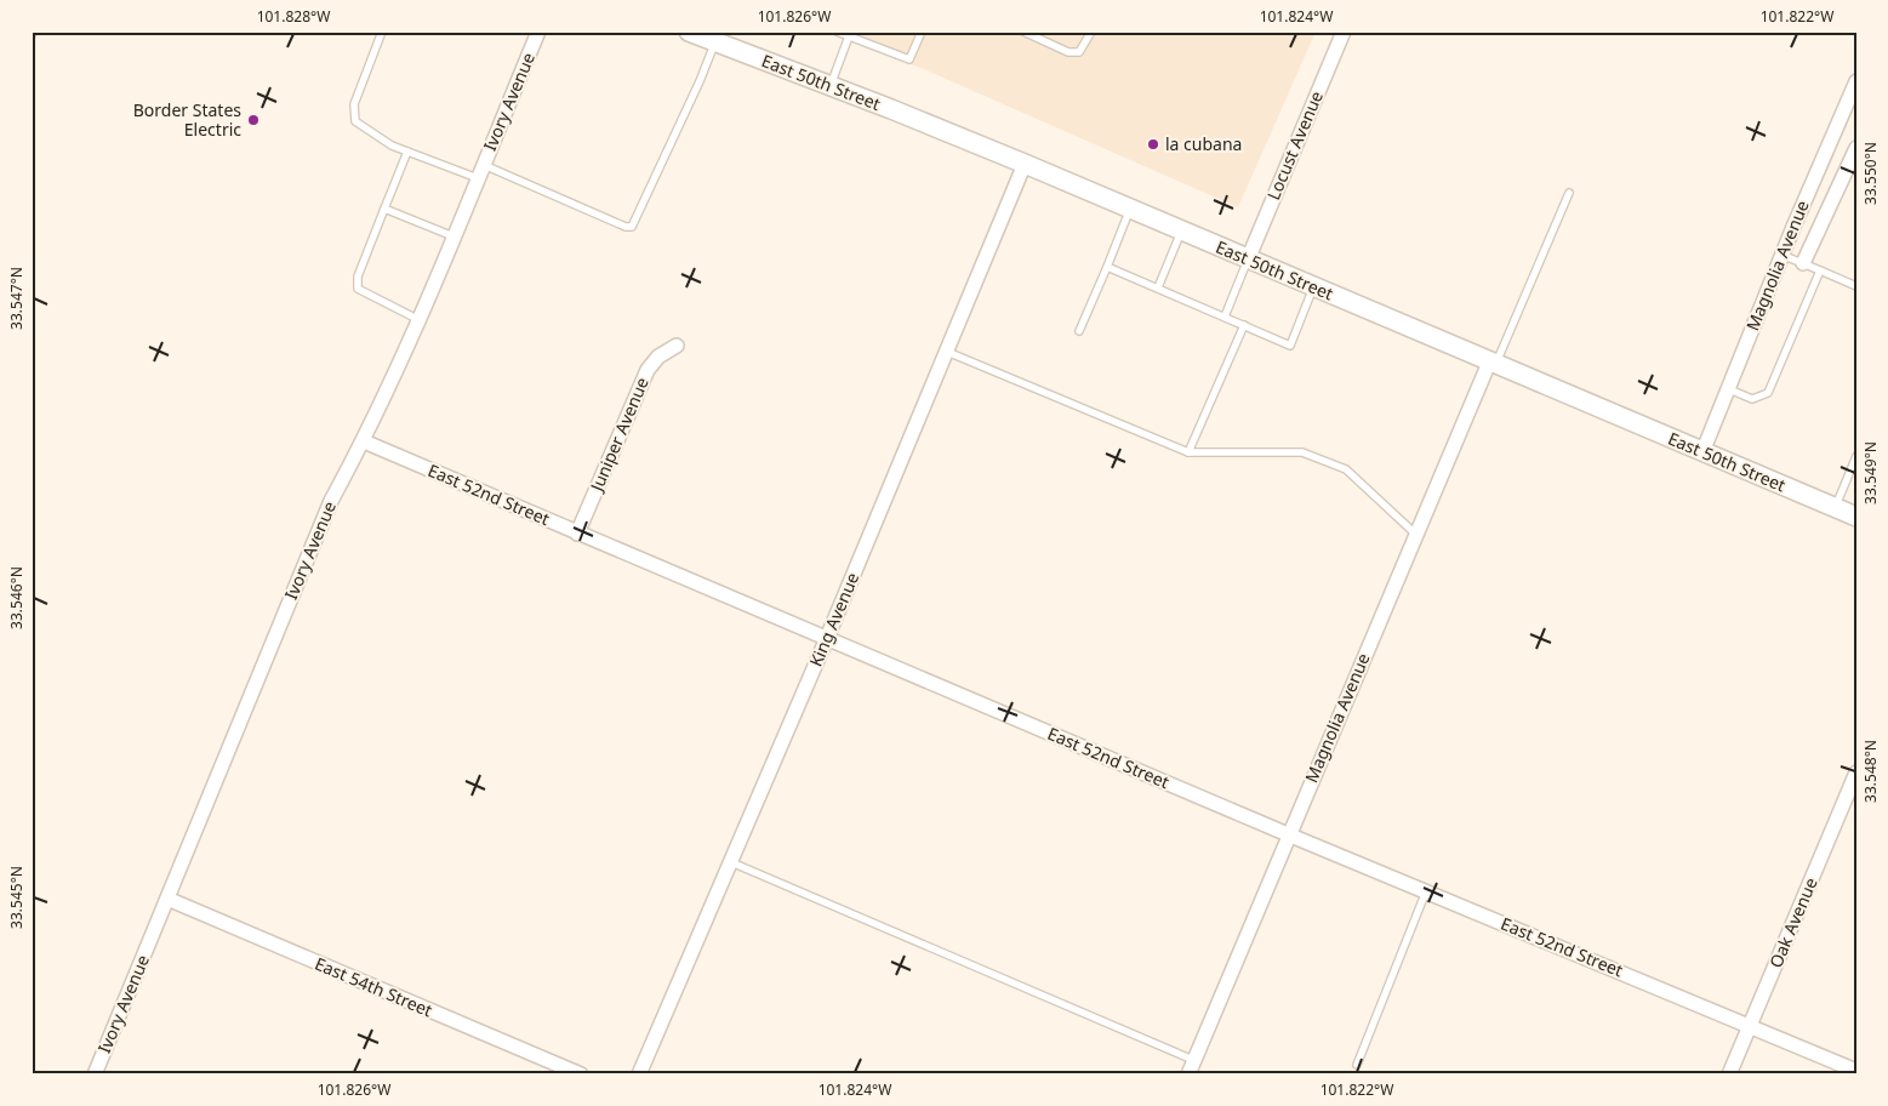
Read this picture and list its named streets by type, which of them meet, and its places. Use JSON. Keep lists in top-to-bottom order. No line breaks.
{"streets":{"main road":["East 50th Street"],"street":["Ivory Avenue","Locust Avenue","Magnolia Avenue","Juniper Avenue","East 52nd Street","King Avenue","Oak Avenue","East 54th Street"]},"crossings":[["East 50th Street","Locust Avenue"],["East 50th Street","Magnolia Avenue"],["East 50th Street","King Avenue"],["Ivory Avenue","East 52nd Street"],["Ivory Avenue","East 54th Street"],["Magnolia Avenue","East 52nd Street"],["Juniper Avenue","East 52nd Street"],["East 52nd Street","King Avenue"],["East 52nd Street","Oak Avenue"]],"places":["Border States Electric","la cubana"],"coordinates":["101.828°W","101.826°W","101.824°W","101.822°W","33.550°N","33.547°N","33.549°N","33.546°N","33.548°N","33.545°N"]}
